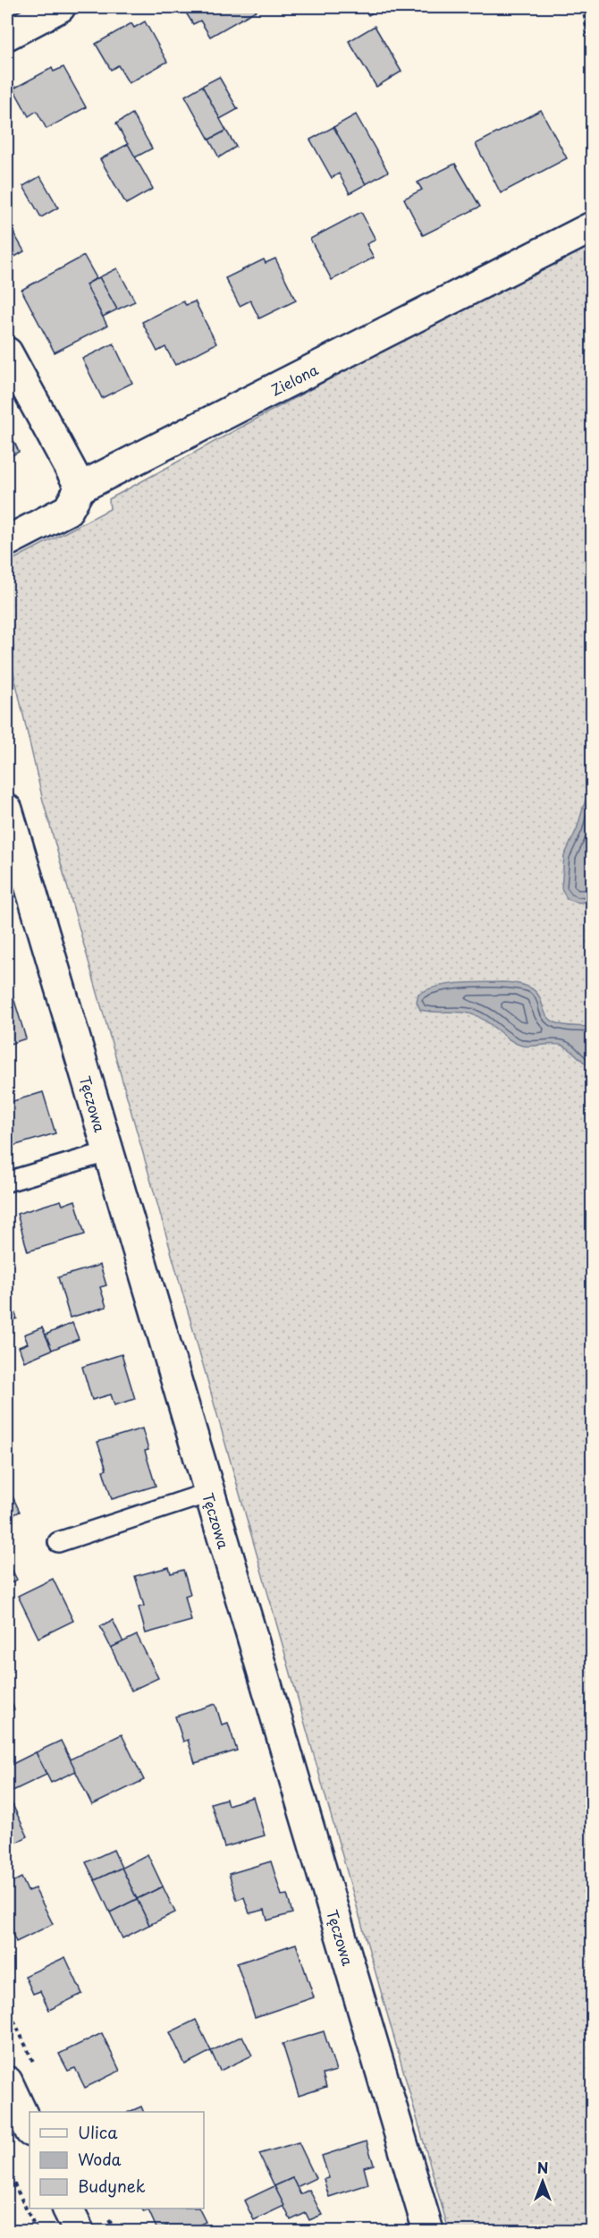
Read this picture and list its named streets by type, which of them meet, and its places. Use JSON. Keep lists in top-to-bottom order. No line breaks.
{"streets":{"street":["Zielona","Tęczowa"]},"legend":["Ulica","Woda","Budynek"],"north":"top"}
